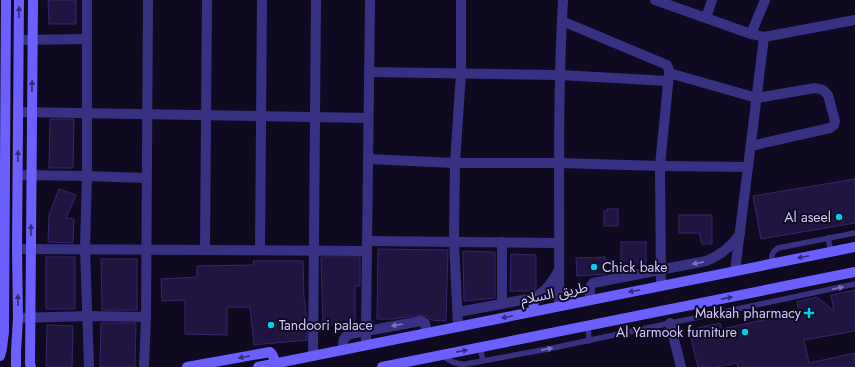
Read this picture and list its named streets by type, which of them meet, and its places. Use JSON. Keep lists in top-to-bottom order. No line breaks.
{"streets":{"main road":["طريق السلام"]},"places":{"other":["Al aseel","Chick bake","Tandoori palace","Al Yarmook furniture"],"health":["Makkah pharmacy"]}}
